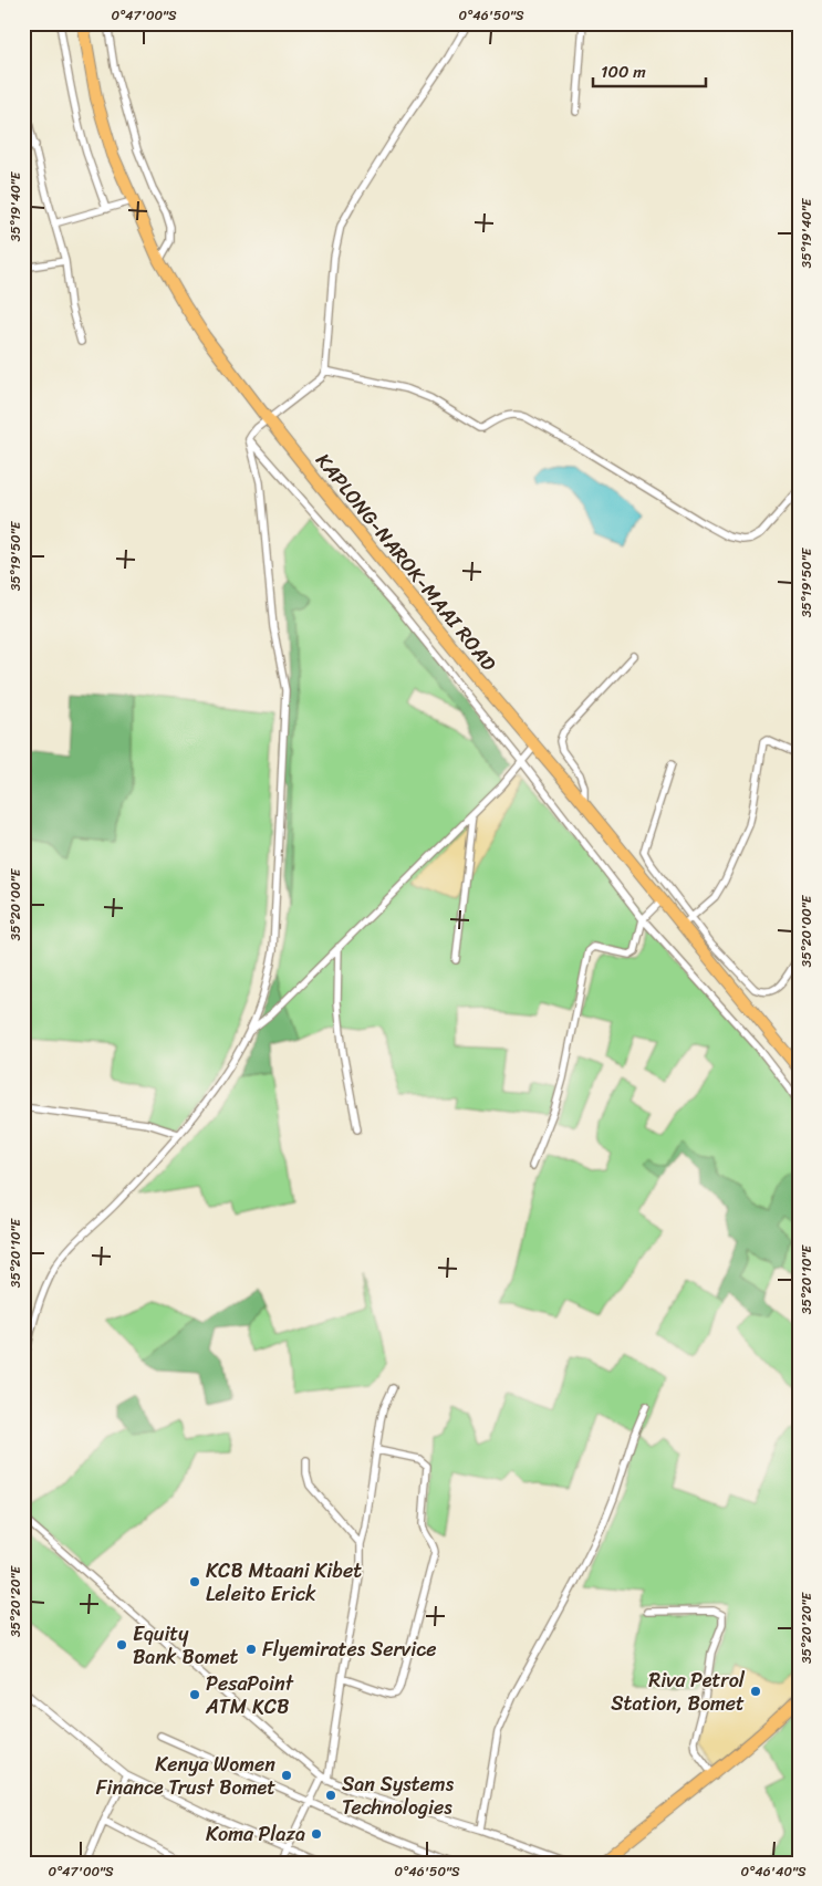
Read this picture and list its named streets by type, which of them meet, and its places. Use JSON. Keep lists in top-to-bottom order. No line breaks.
{"streets":{"highway":["KAPLONG-NAROK-MAAI ROAD"]},"places":["KCB Mtaani Kibet Leleito Erick","Equity Bank Bomet","Flyemirates Service","Riva Petrol Station, Bomet","PesaPoint ATM KCB","Kenya Women Finance Trust Bomet","San Systems Technologies","Koma Plaza"],"scale_bar":"100 m","coordinates":["0°47'00\"S","0°46'50\"S","35°19'40\"E","35°19'50\"E","35°20'00\"E","35°20'10\"E","35°20'20\"E","0°46'40\"S"]}
